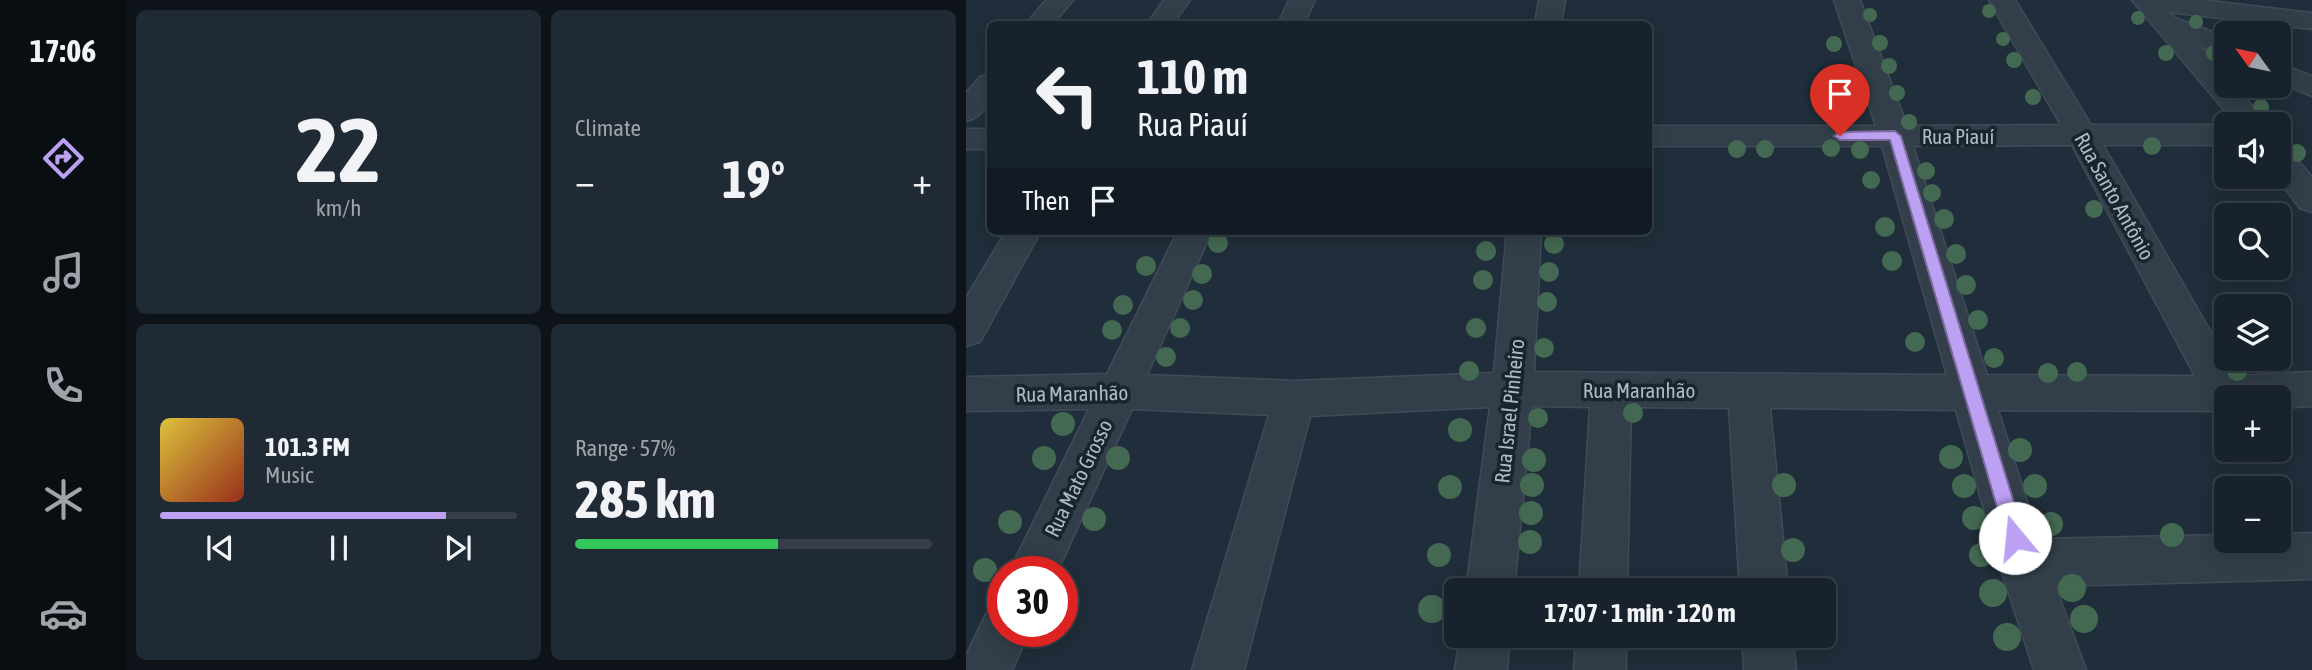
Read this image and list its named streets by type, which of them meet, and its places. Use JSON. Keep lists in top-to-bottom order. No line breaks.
{"streets":{"street":["Rua Piauí","Rua Santo Antônio","Rua Maranhão","Rua Israel Pinheiro","Rua Mato Grosso"]},"crossings":[["Rua Piauí","Rua Santo Antônio"],["Rua Maranhão","Rua Israel Pinheiro"],["Rua Maranhão","Rua Mato Grosso"]],"north":"top left","page":{"tabs":"17:06","tile":[["22","km/h"],"Climate",["Range · 57%","285 km"]],"map_buttons":["+","−"],"turn":["110 m","Rua Piauí"],"heat":["−","19°","+"],"then":"Then","song":["101.3 FM","Music"],"limit":"30","trip":"17:07 · 1 min · 120 m"}}
